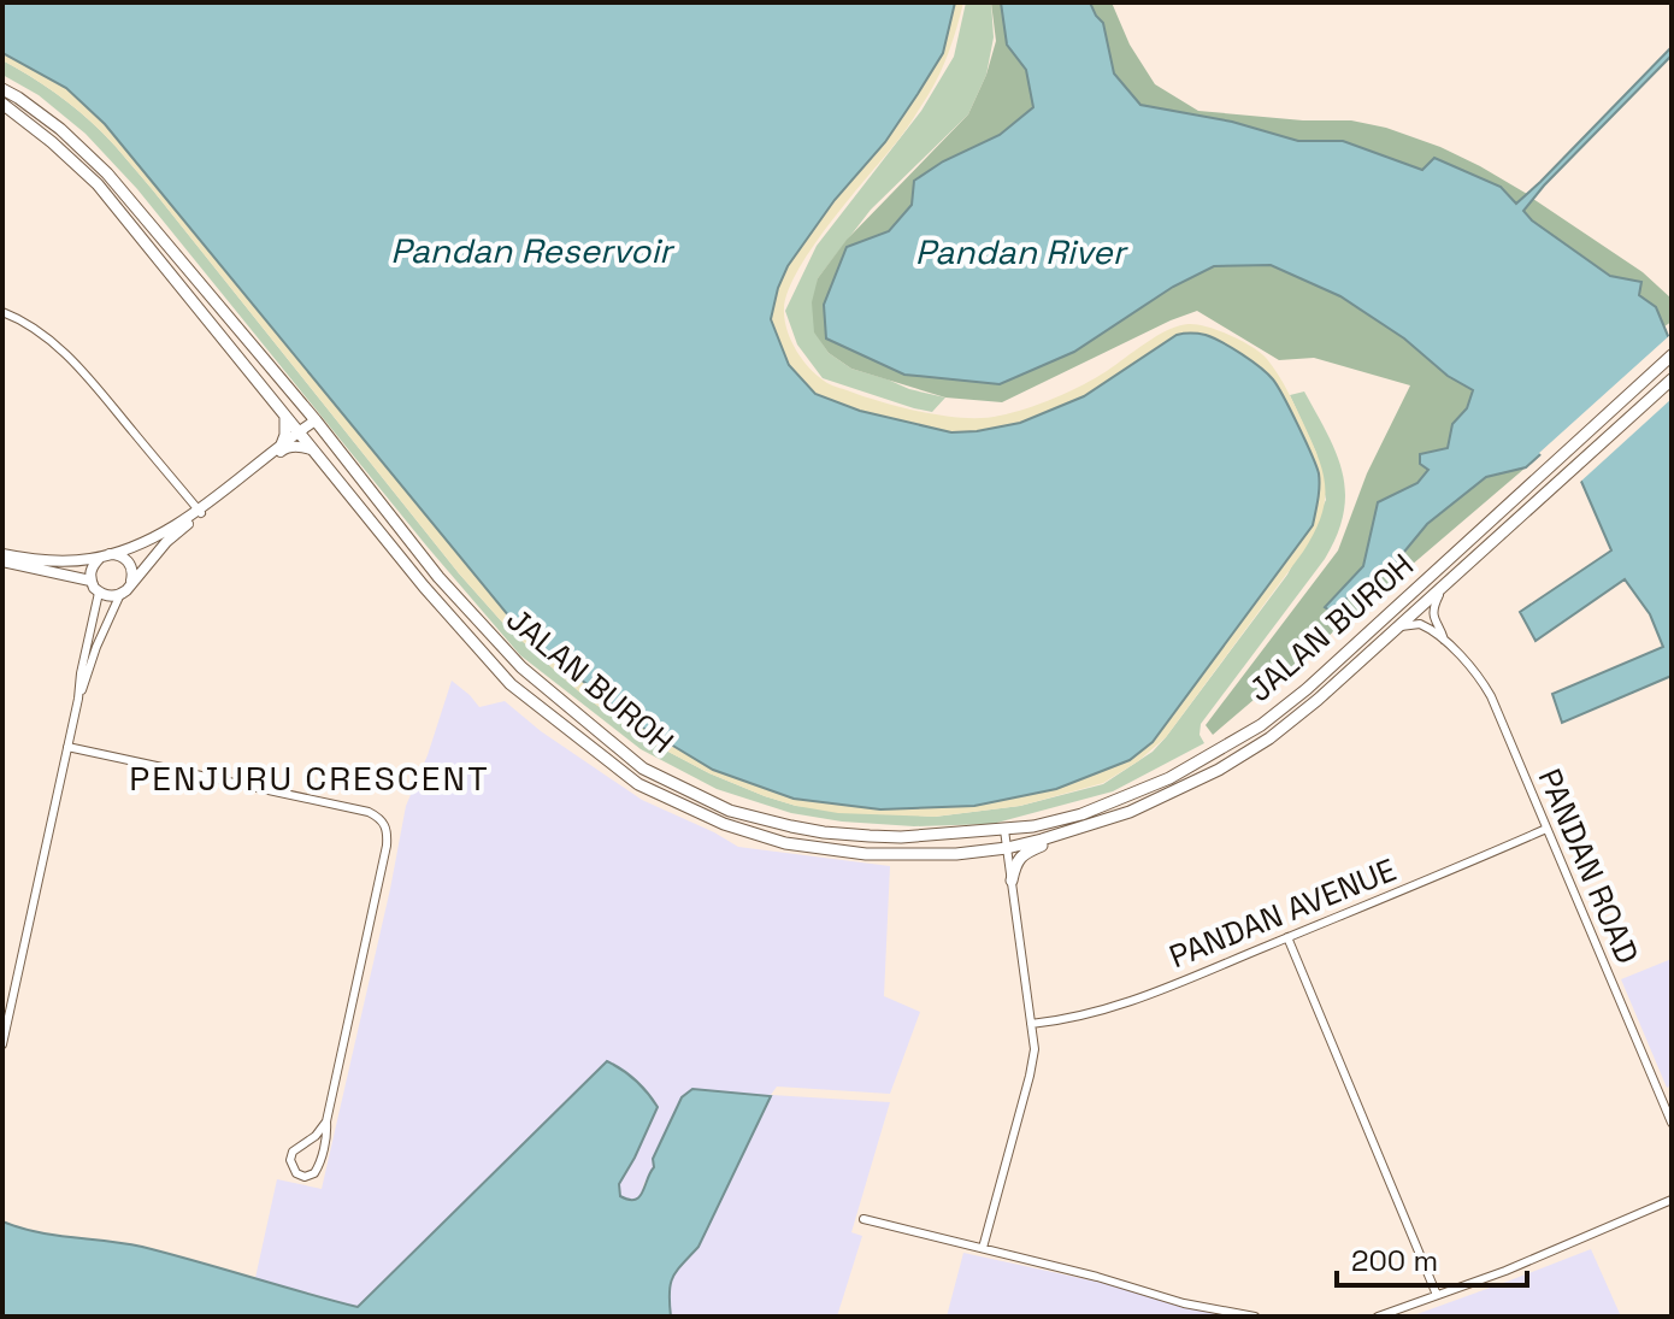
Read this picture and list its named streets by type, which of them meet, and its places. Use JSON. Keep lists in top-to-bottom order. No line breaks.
{"streets":{"highway":["JALAN BUROH"],"street":["PANDAN ROAD","PANDAN AVENUE"]},"crossings":[["PANDAN ROAD","PANDAN AVENUE"]],"districts":["PENJURU CRESCENT"],"water":["Pandan Reservoir","Pandan River"],"scale_bar":"200 m"}
